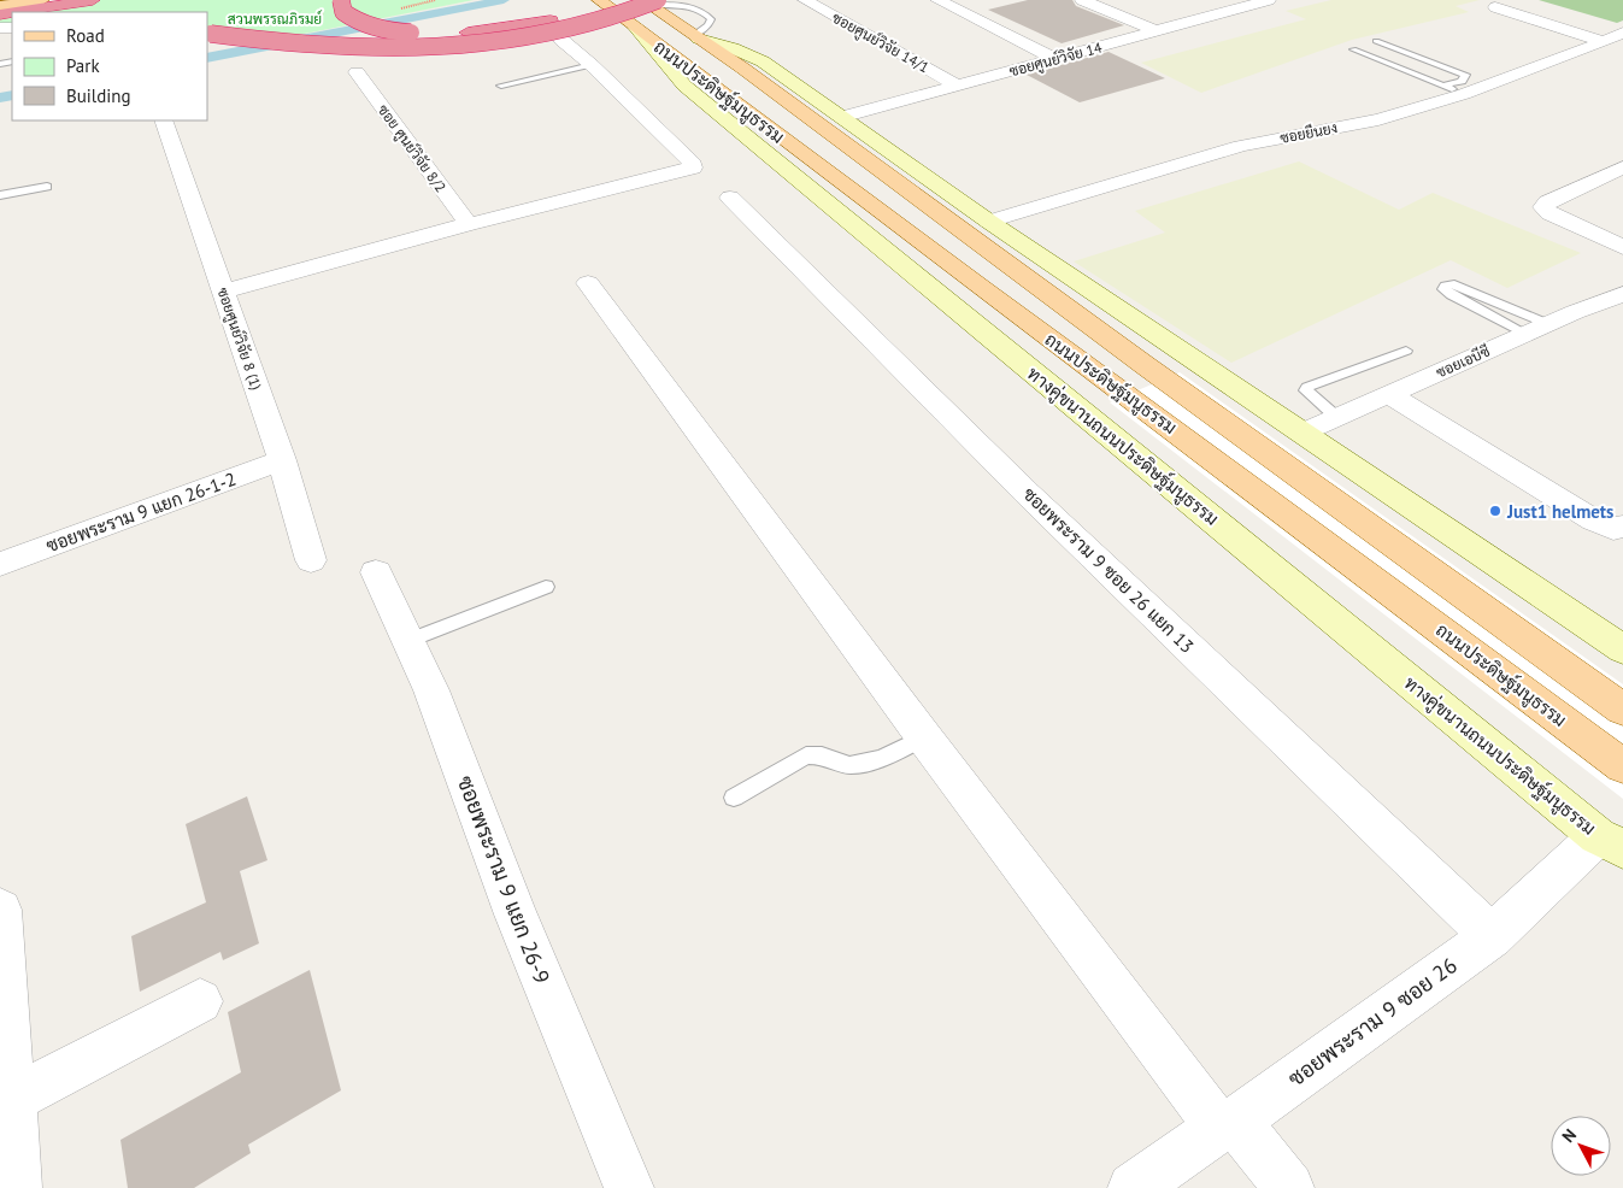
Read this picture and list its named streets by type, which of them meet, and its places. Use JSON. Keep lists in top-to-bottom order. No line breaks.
{"streets":{"main road":["ถนนประดิษฐ์มนูธรรม"],"street":["ซอยศูนย์วิจัย 14/1","ซอยศูนย์วิจัย 14","ซอยยืนยง","ซอย ศูนย์วิจัย 8/2","ซอยศูนย์วิจัย 8 (1)","ซอยเอบีซี","ทางคู่ขนานถนนประดิษฐ์มนูธรรม","ซอยพระราม 9 แยก 26-1-2","ซอยพระราม 9 ซอย 26 แยก 13","ซอยพระราม 9 แยก 26-9","ซอยพระราม 9 ซอย 26"]},"crossings":[["ซอยศูนย์วิจัย 14/1","ซอยศูนย์วิจัย 14"],["ถนนประดิษฐ์มนูธรรม","ทางคู่ขนานถนนประดิษฐ์มนูธรรม"],["ซอยศูนย์วิจัย 8 (1)","ซอยพระราม 9 แยก 26-1-2"],["ทางคู่ขนานถนนประดิษฐ์มนูธรรม","ซอยพระราม 9 ซอย 26"],["ซอยพระราม 9 ซอย 26 แยก 13","ซอยพระราม 9 ซอย 26"]],"parks":["สวนพรรณภิรมย์"],"places":["Just1 helmets"],"legend":["Road","Park","Building"],"north":"top left"}
